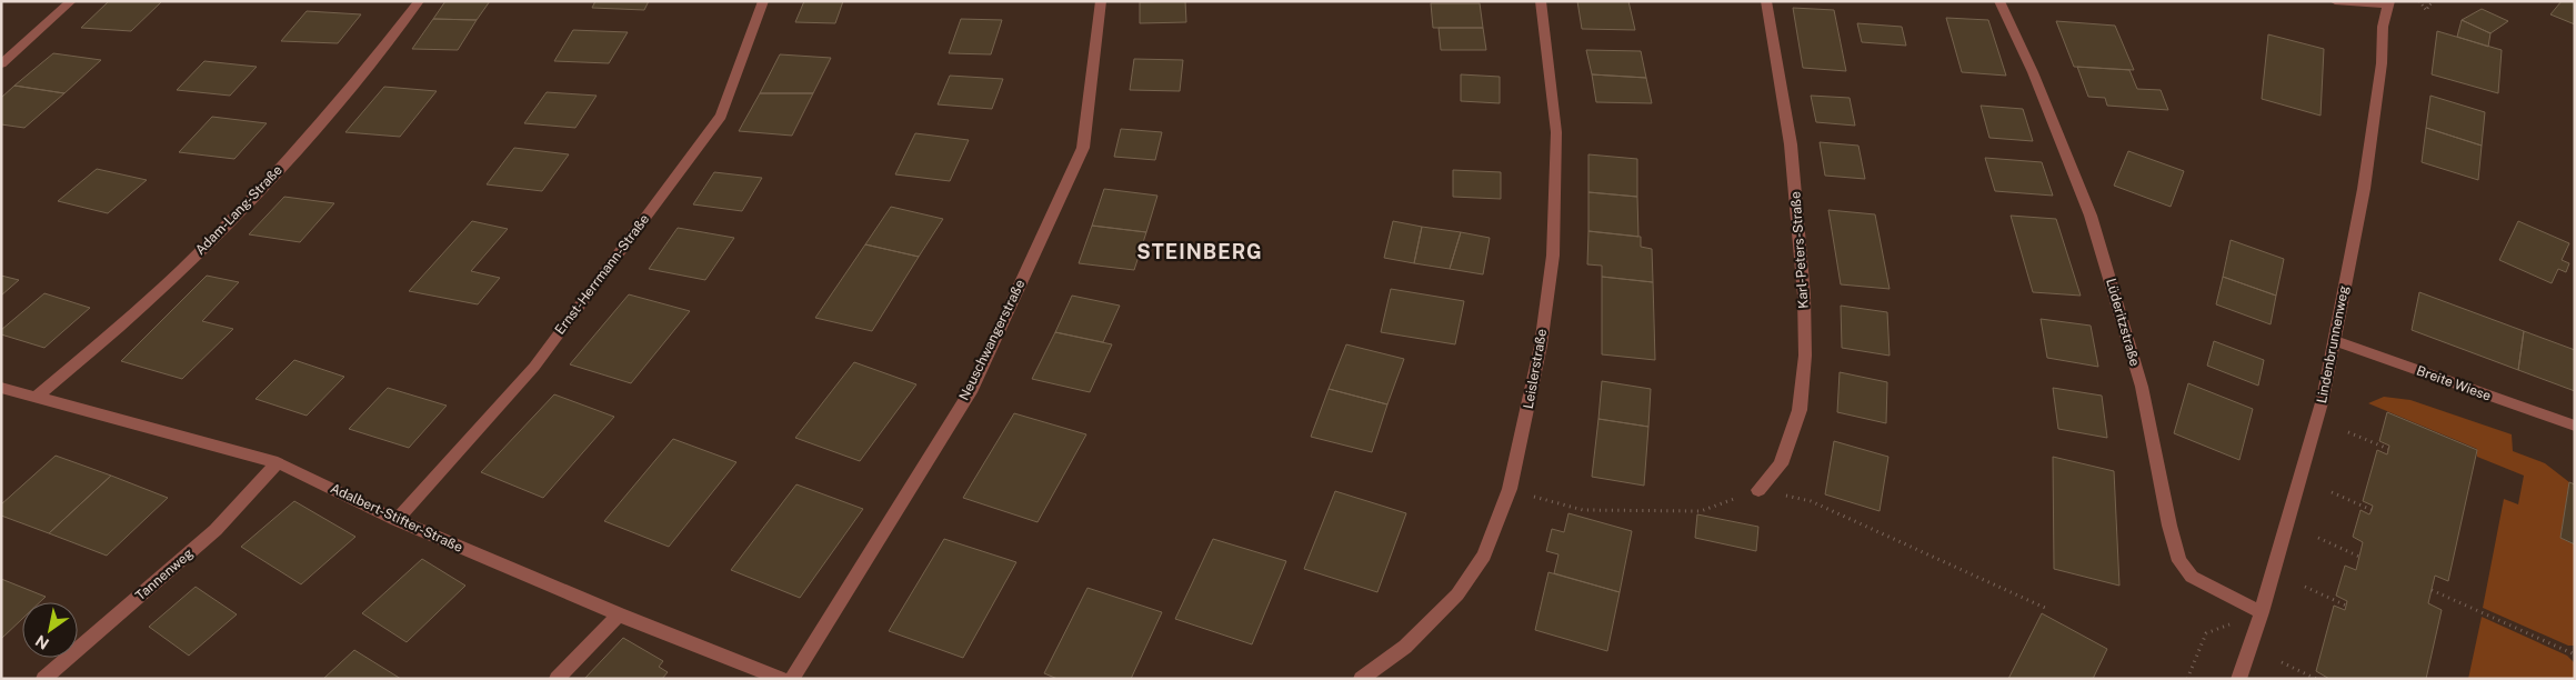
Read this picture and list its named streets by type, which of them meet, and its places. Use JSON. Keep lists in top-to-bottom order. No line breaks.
{"streets":{"street":["Adam-Lang-Straße","Karl-Peters-Straße","Ernst-Herrmann-Straße","Lüderitzstraße","Neuschwangerstraße","Lindenbrunnenweg","Leislerstraße","Breite Wiese","Adalbert-Stifter-Straße","Tannenweg"]},"crossings":[["Adam-Lang-Straße","Adalbert-Stifter-Straße"],["Ernst-Herrmann-Straße","Adalbert-Stifter-Straße"],["Lüderitzstraße","Lindenbrunnenweg"],["Lindenbrunnenweg","Breite Wiese"],["Adalbert-Stifter-Straße","Tannenweg"]],"districts":["STEINBERG"],"north":"bottom left"}
